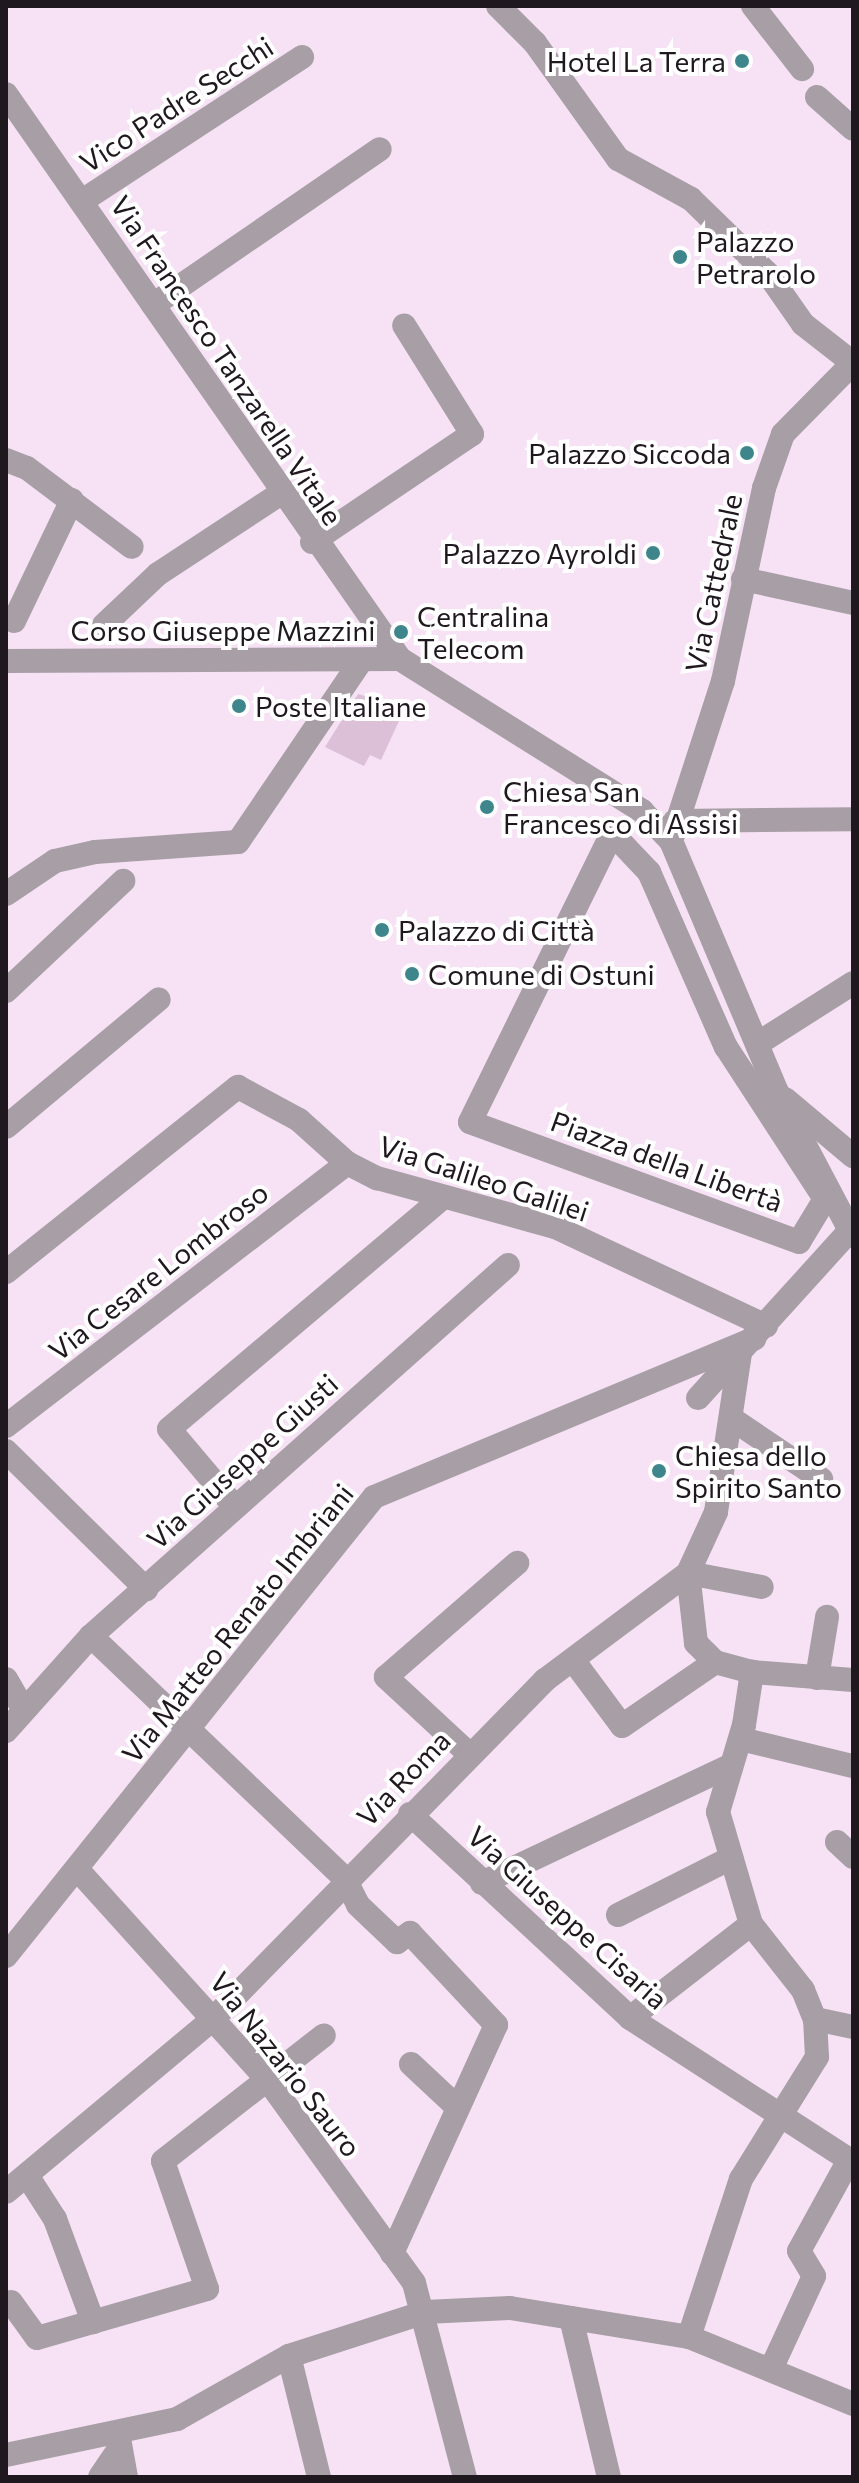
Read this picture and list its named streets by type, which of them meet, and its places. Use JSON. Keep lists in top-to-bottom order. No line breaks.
{"streets":{"street":["Vico Padre Secchi","Via Francesco Tanzarella Vitale","Via Cattedrale","Corso Giuseppe Mazzini","Piazza della Libertà","Via Galileo Galilei","Via Cesare Lombroso","Via Giuseppe Giusti","Via Matteo Renato Imbriani","Via Roma","Via Giuseppe Cisaria","Via Nazario Sauro"]},"crossings":[["Vico Padre Secchi","Via Francesco Tanzarella Vitale"],["Via Francesco Tanzarella Vitale","Corso Giuseppe Mazzini"],["Via Cattedrale","Corso Giuseppe Mazzini"],["Via Galileo Galilei","Via Cesare Lombroso"],["Via Galileo Galilei","Via Matteo Renato Imbriani"],["Via Galileo Galilei","Via Roma"],["Via Matteo Renato Imbriani","Via Roma"],["Via Matteo Renato Imbriani","Via Nazario Sauro"],["Via Roma","Via Giuseppe Cisaria"],["Via Roma","Via Nazario Sauro"]],"places":["Hotel La Terra","Palazzo Petrarolo","Palazzo Siccoda","Palazzo Ayroldi","Centralina Telecom","Poste Italiane","Chiesa San Francesco di Assisi","Palazzo di Città","Comune di Ostuni","Chiesa dello Spirito Santo"]}
